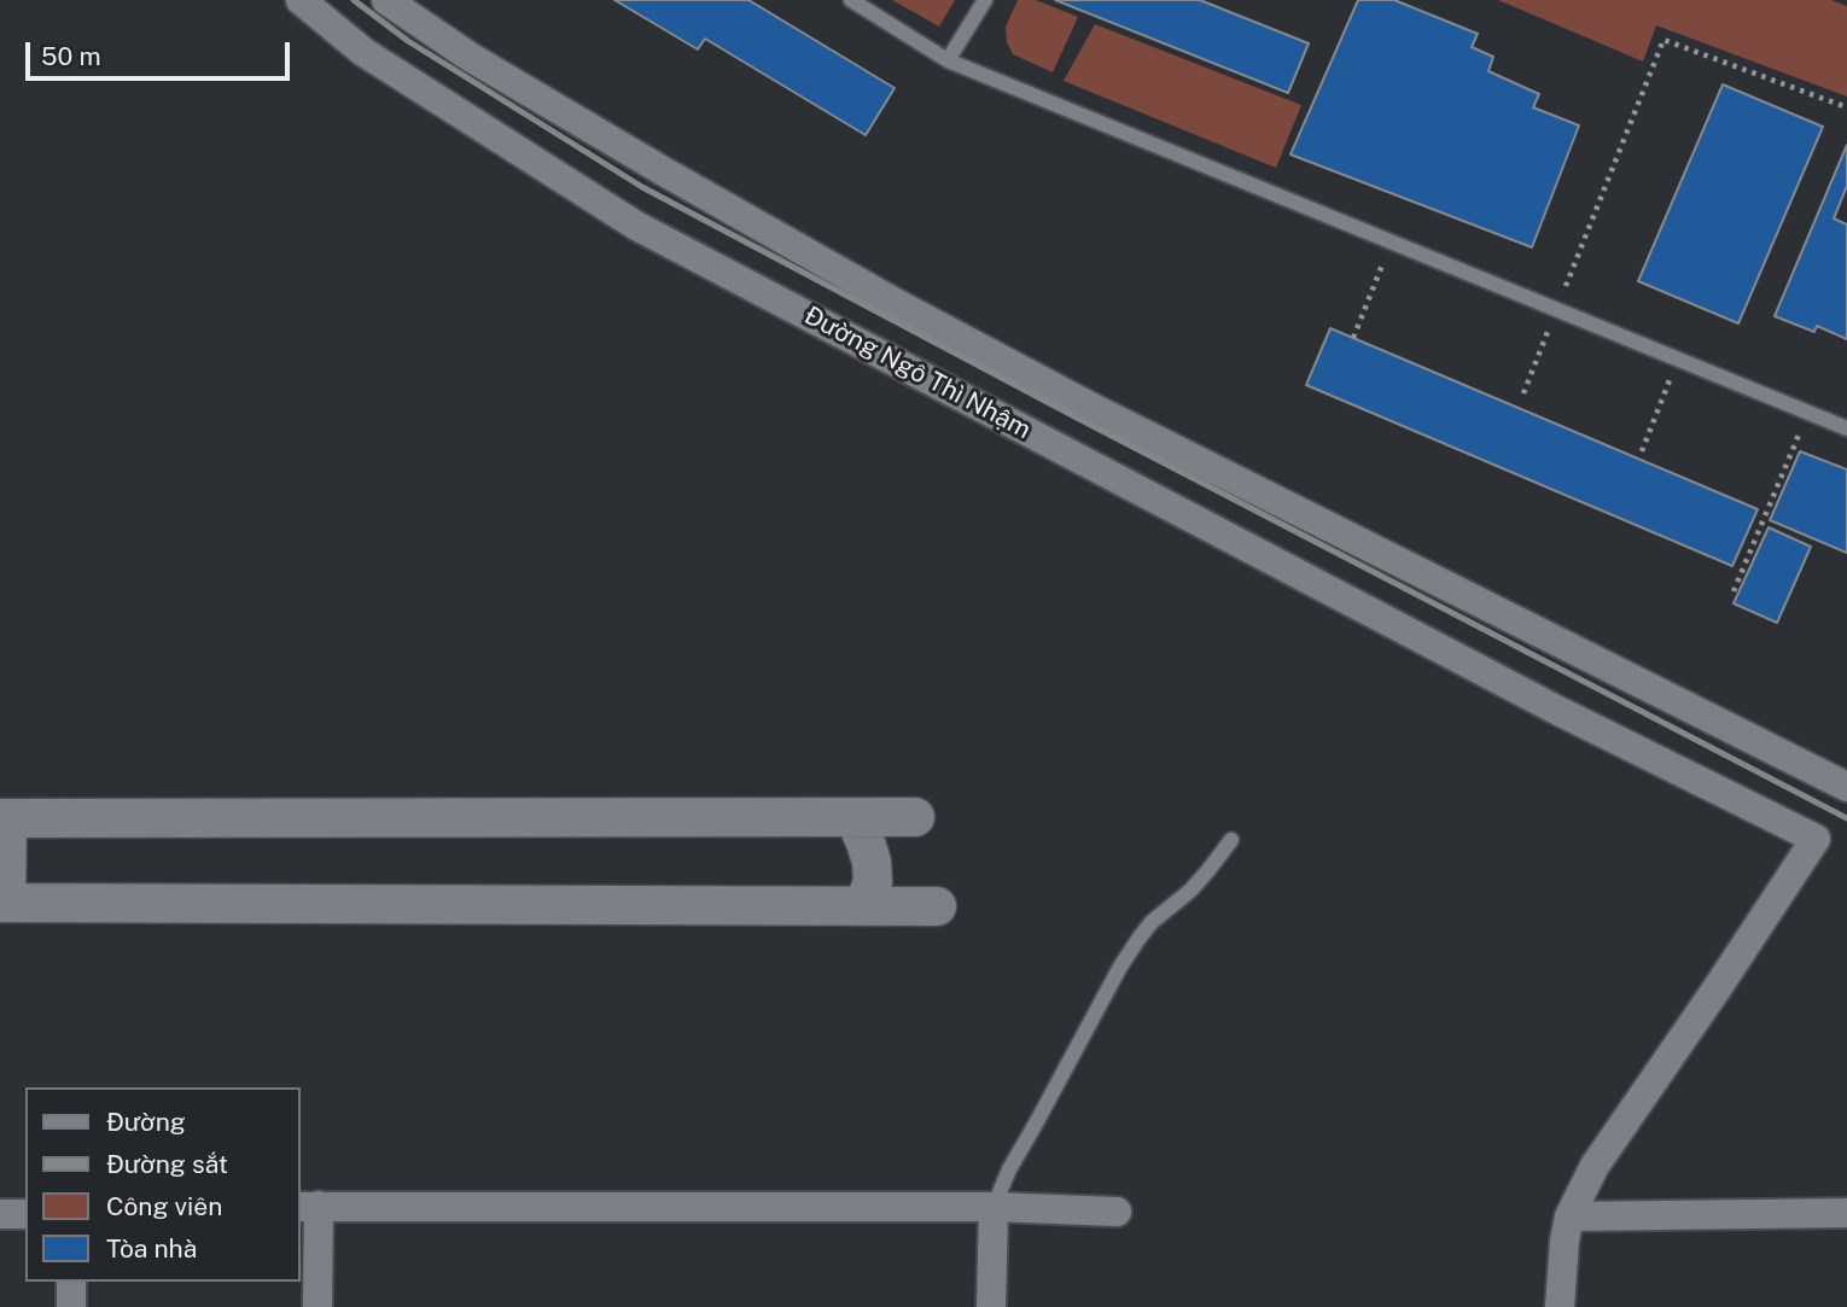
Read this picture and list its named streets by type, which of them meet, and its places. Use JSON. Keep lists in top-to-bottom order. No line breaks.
{"streets":{"street":["Đường Ngô Thì Nhậm"]},"legend":["Đường","Đường sắt","Công viên","Tòa nhà"],"scale_bar":"50 m"}
